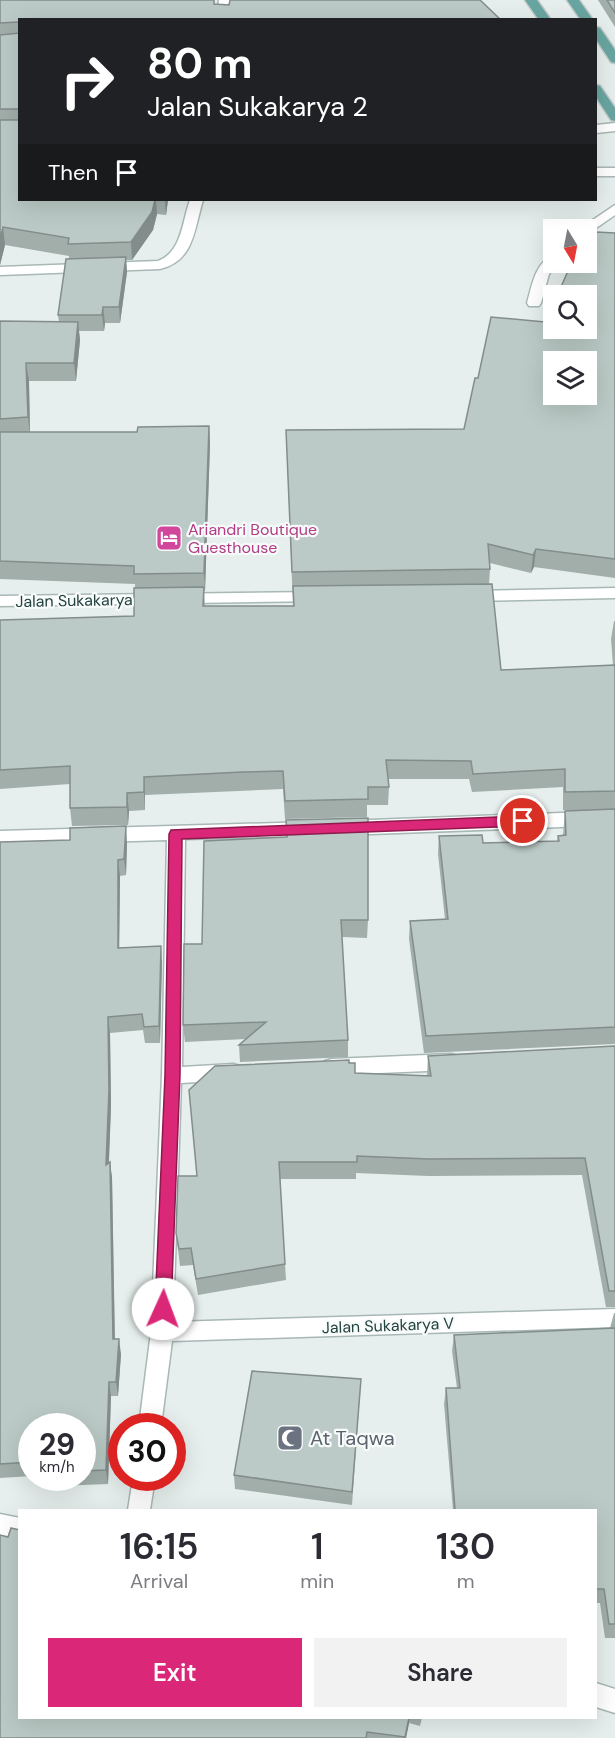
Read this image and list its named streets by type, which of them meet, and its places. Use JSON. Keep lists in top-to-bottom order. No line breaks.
{"streets":{"street":["Jalan Sukakarya","Jalan Sukakarya V"]},"places":{"hotel":["Ariandri Boutique Guesthouse"],"mosque":["At Taqwa"]},"north":"bottom","page":{"turn":["80 m","Jalan Sukakarya 2"],"then":"Then","speed":"29 km/h","limit":"30","eta":["16:15","Arrival","1","min","130","m"],"buttons":["Exit","Share"]}}
